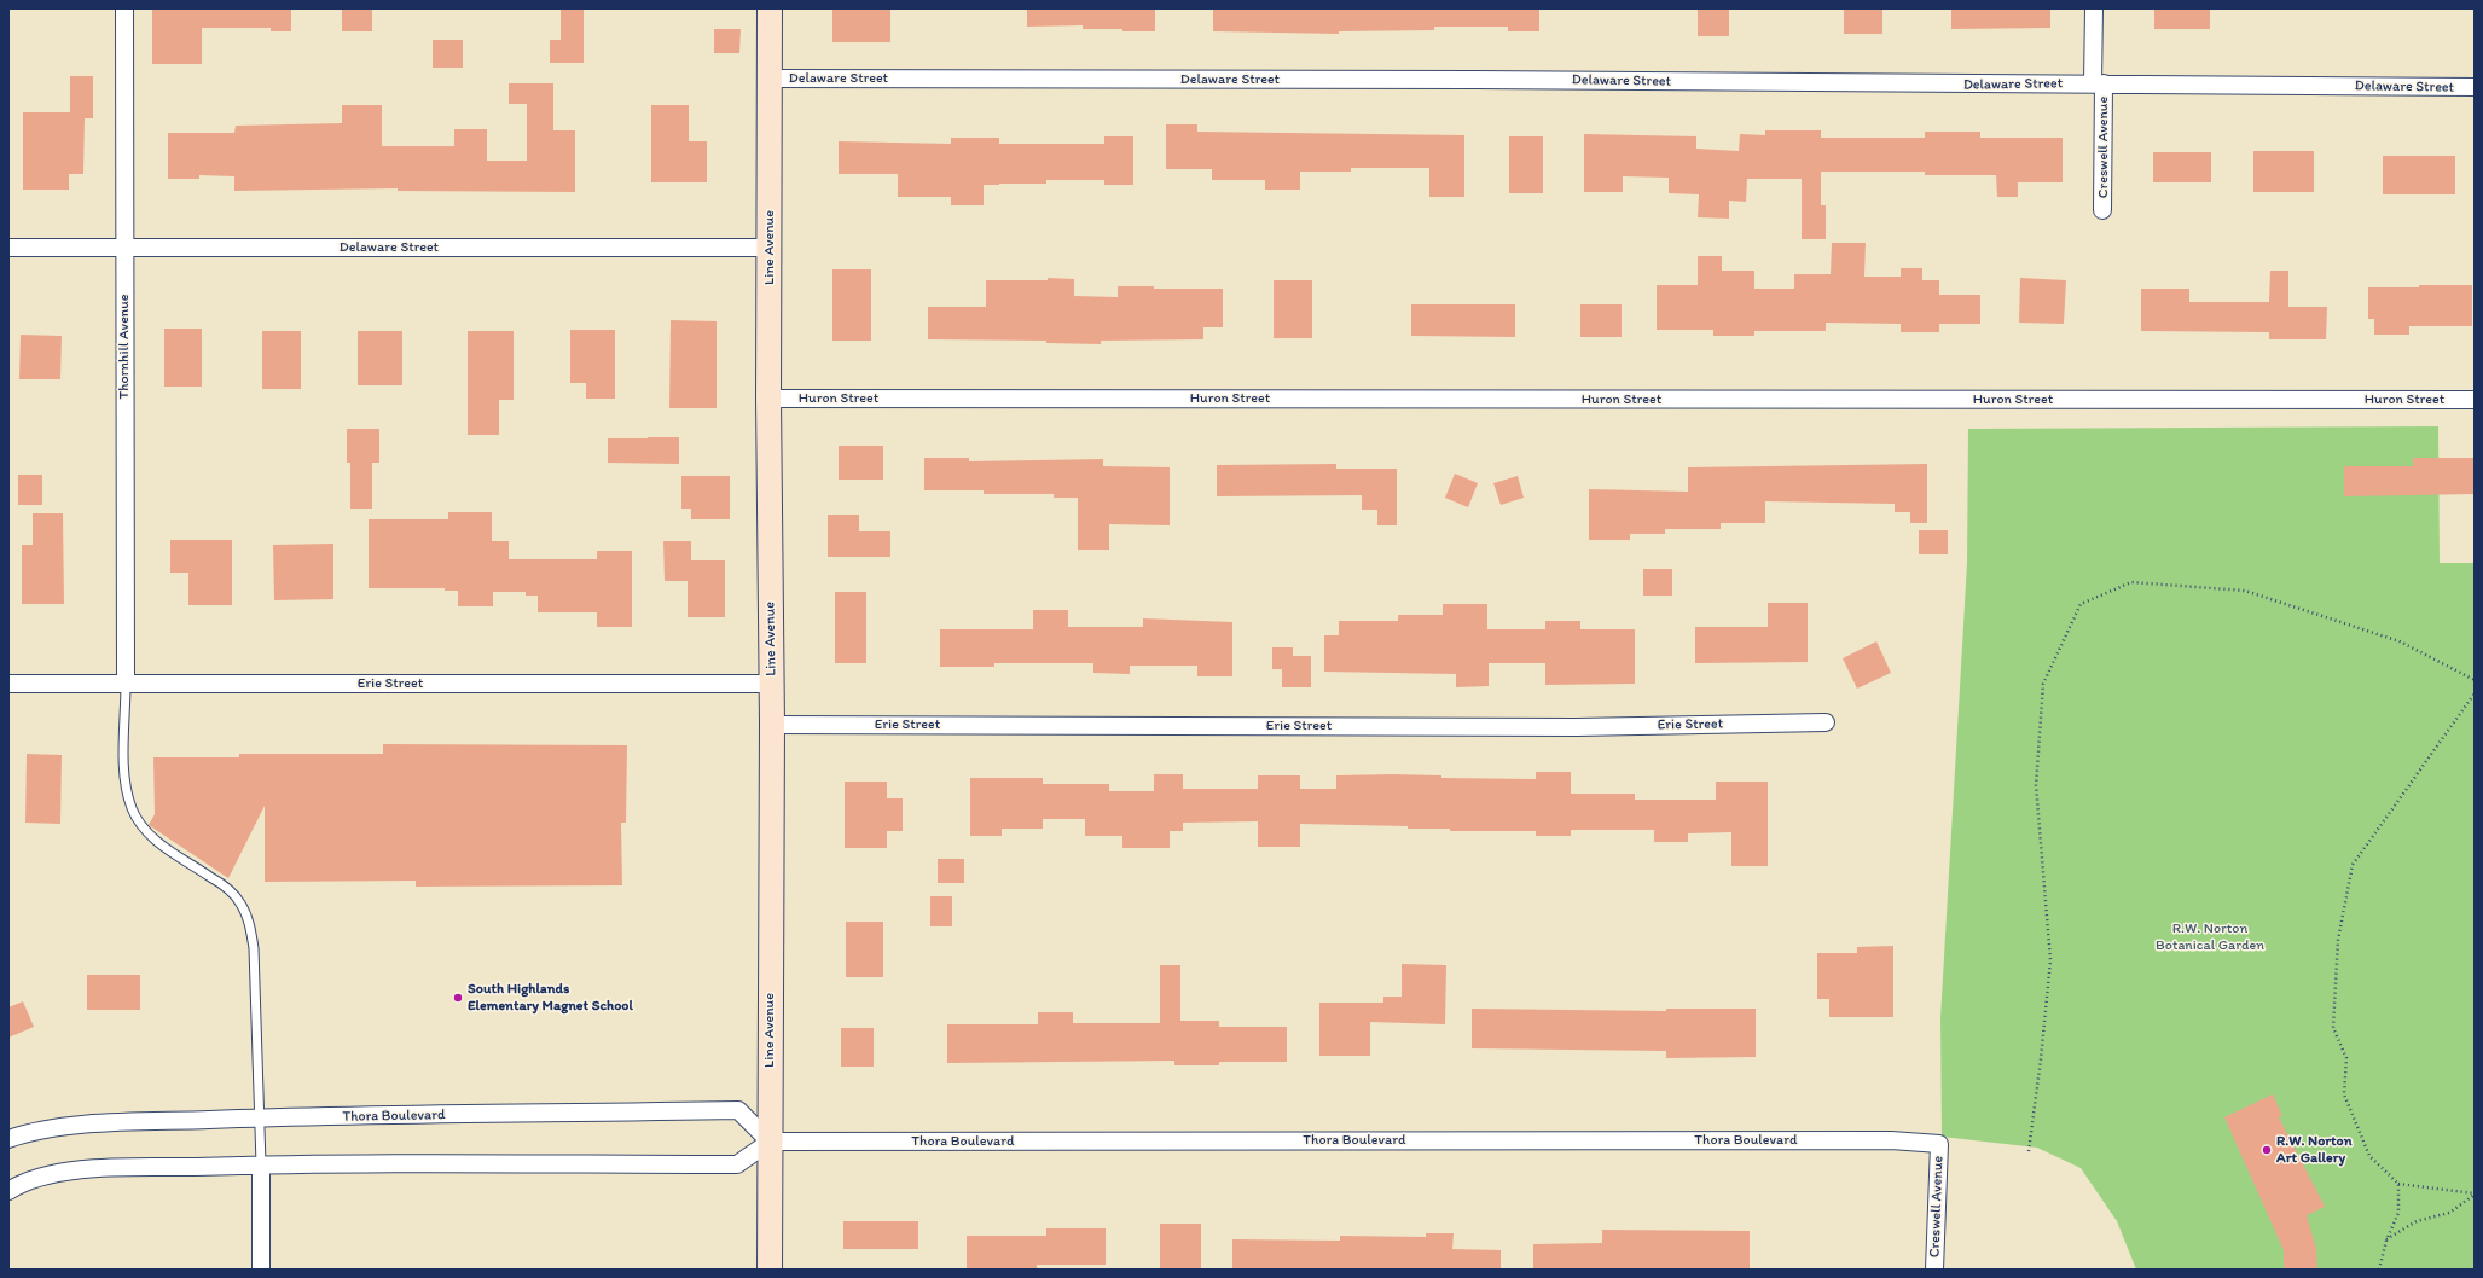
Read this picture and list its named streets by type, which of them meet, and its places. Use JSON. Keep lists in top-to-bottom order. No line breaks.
{"streets":{"main road":["Line Avenue"],"street":["Delaware Street","Creswell Avenue","Thornhill Avenue","Huron Street","Erie Street","Thora Boulevard"]},"crossings":[["Delaware Street","Creswell Avenue"],["Delaware Street","Line Avenue"],["Delaware Street","Thornhill Avenue"],["Creswell Avenue","Thora Boulevard"],["Line Avenue","Huron Street"],["Line Avenue","Erie Street"],["Line Avenue","Thora Boulevard"],["Thornhill Avenue","Erie Street"]],"parks":["R.W. Norton Botanical Garden"],"places":["South Highlands Elementary Magnet School","R.W. Norton Art Gallery"]}
